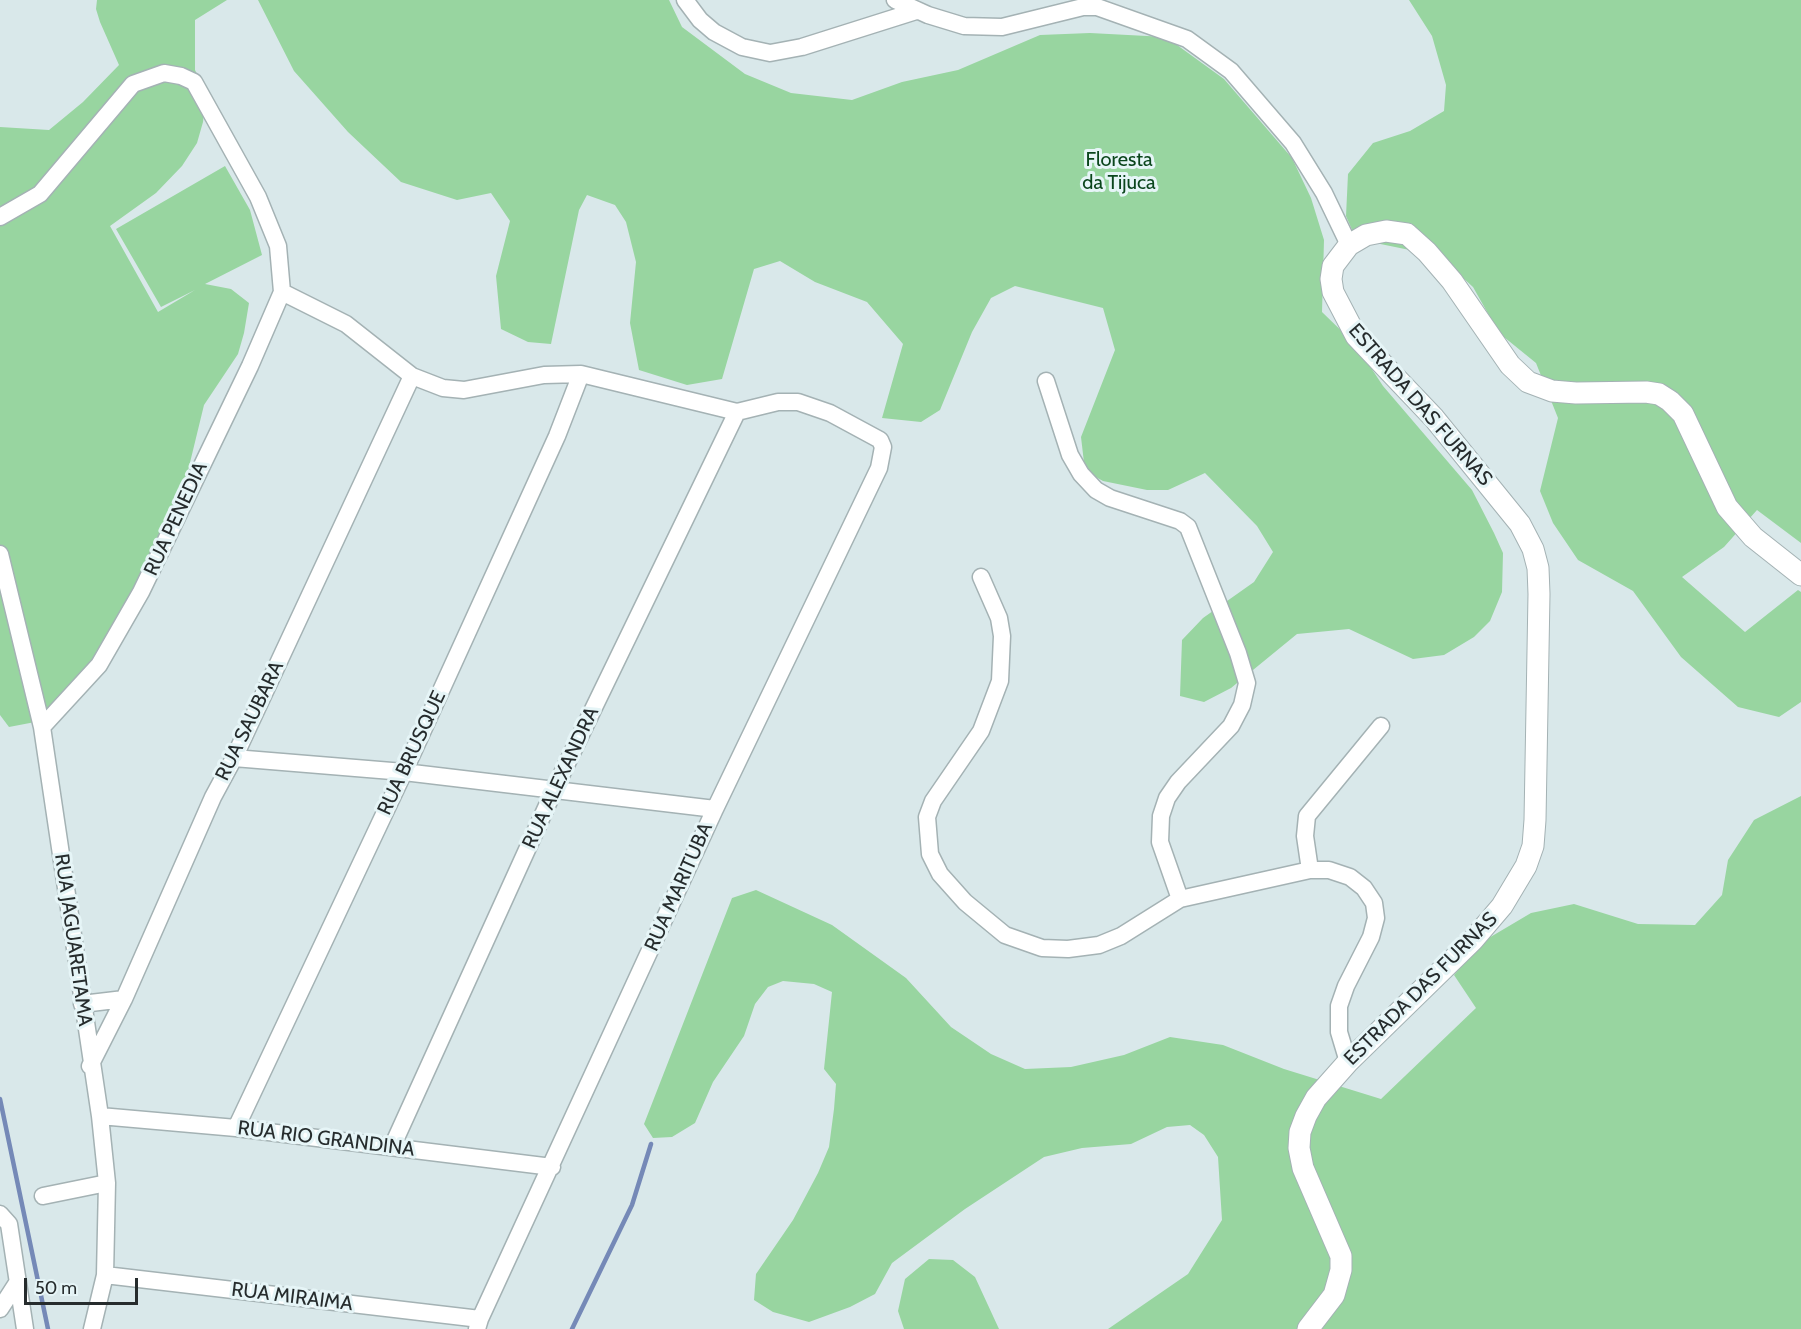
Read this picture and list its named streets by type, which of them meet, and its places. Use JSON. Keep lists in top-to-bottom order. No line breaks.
{"streets":{"main road":["ESTRADA DAS FURNAS"],"street":["RUA PENEDIA","RUA SAUBARA","RUA BRUSQUE","RUA ALEXANDRA","RUA MARITUBA","RUA JAGUARETAMA","RUA RIO GRANDINA","RUA MIRAIMA"]},"crossings":[["RUA PENEDIA","RUA JAGUARETAMA"],["RUA SAUBARA","RUA JAGUARETAMA"],["RUA BRUSQUE","RUA RIO GRANDINA"],["RUA ALEXANDRA","RUA MARITUBA"],["RUA ALEXANDRA","RUA RIO GRANDINA"],["RUA MARITUBA","RUA RIO GRANDINA"],["RUA MARITUBA","RUA MIRAIMA"],["RUA JAGUARETAMA","RUA RIO GRANDINA"],["RUA JAGUARETAMA","RUA MIRAIMA"]],"parks":["Floresta da Tijuca"],"scale_bar":"50 m"}
